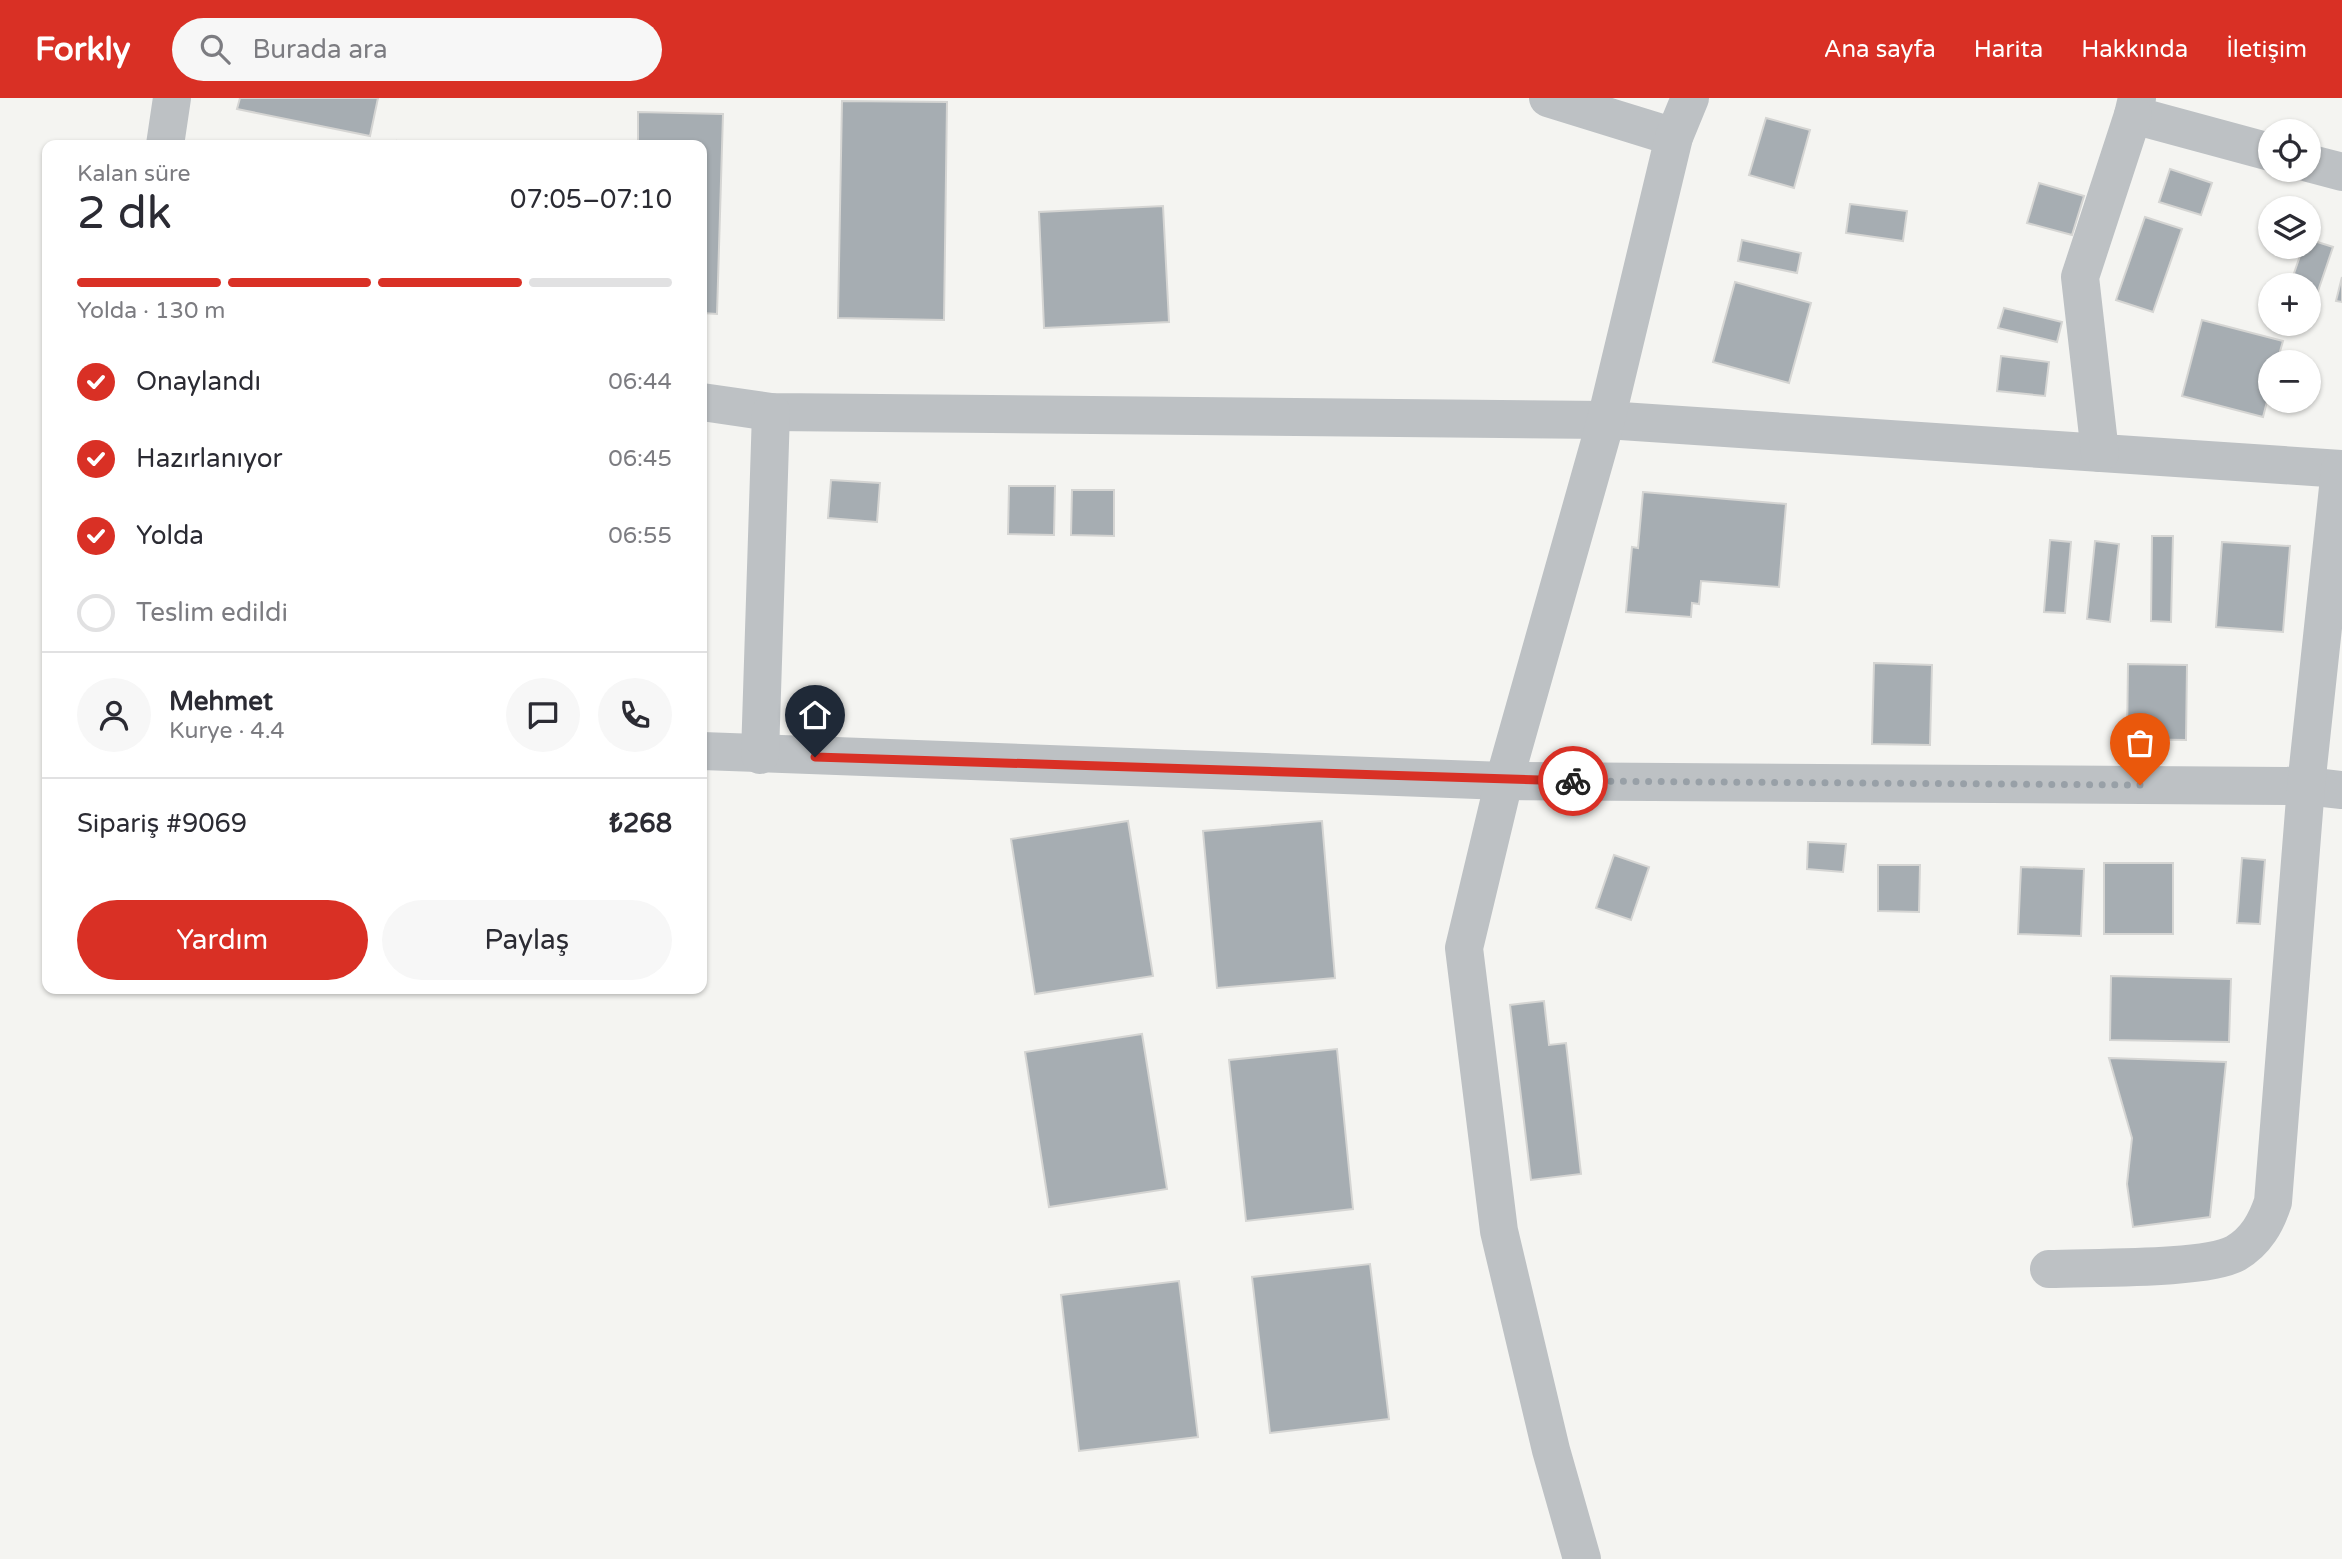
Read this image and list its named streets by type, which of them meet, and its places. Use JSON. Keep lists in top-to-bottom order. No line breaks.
{"page":{"header":"Forkly","search":"Burada ara","nav":["Ana sayfa","Harita","Hakkında","İletişim"],"map_buttons":["+","−"],"heading":["2 dk","Kalan süre","07:05–07:10"],"panel":["Mehmet","Kurye · 4.4","Sipariş #9069","₺268"],"bar":"Yolda · 130 m","list":[["Onaylandı","06:44"],["Hazırlanıyor","06:45"],["Yolda","06:55"],"Teslim edildi"],"buttons":["Yardım","Paylaş"]}}
